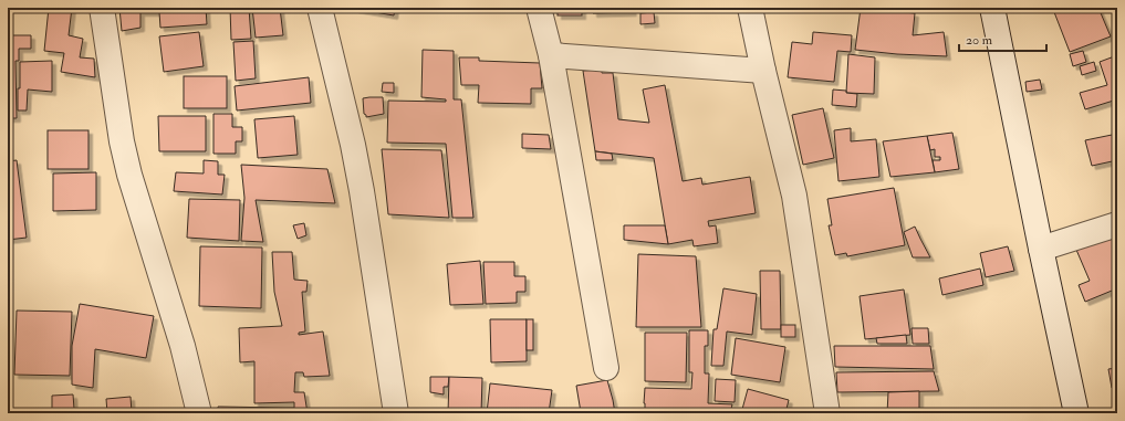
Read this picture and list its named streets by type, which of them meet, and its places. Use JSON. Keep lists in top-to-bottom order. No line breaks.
{"scale_bar":"20 m"}
